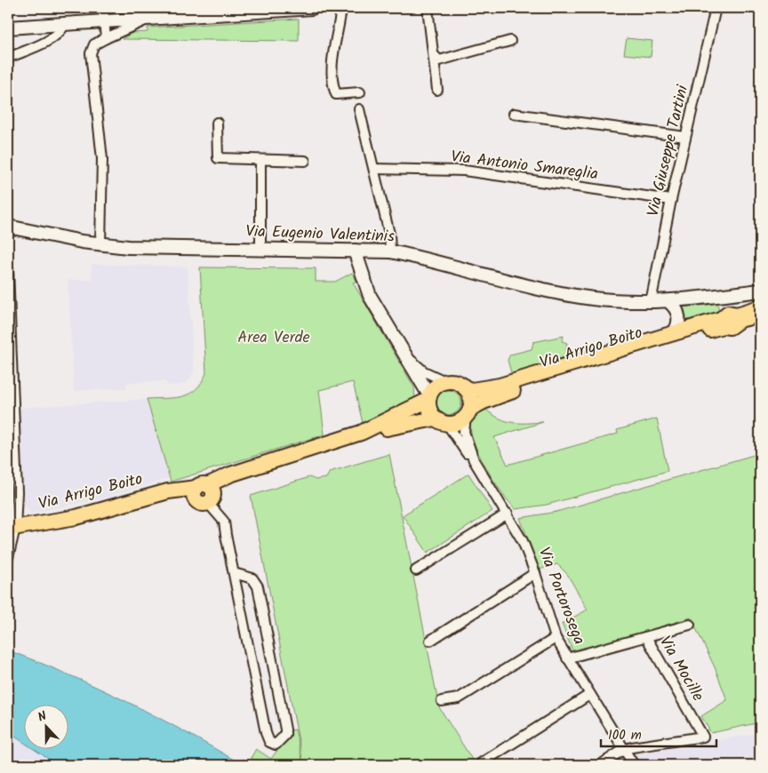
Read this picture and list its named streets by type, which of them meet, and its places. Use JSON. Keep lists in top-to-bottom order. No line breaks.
{"streets":{"main road":["Via Eugenio Valentinis","Via Arrigo Boito"],"street":["Via Giuseppe Tartini","Via Antonio Smareglia","Via Portorosega","Via Mocille"]},"crossings":[["Via Giuseppe Tartini","Via Antonio Smareglia"],["Via Giuseppe Tartini","Via Eugenio Valentinis"],["Via Arrigo Boito","Via Portorosega"],["Via Portorosega","Via Mocille"]],"parks":["Area Verde"],"scale_bar":"100 m","north":"top"}
